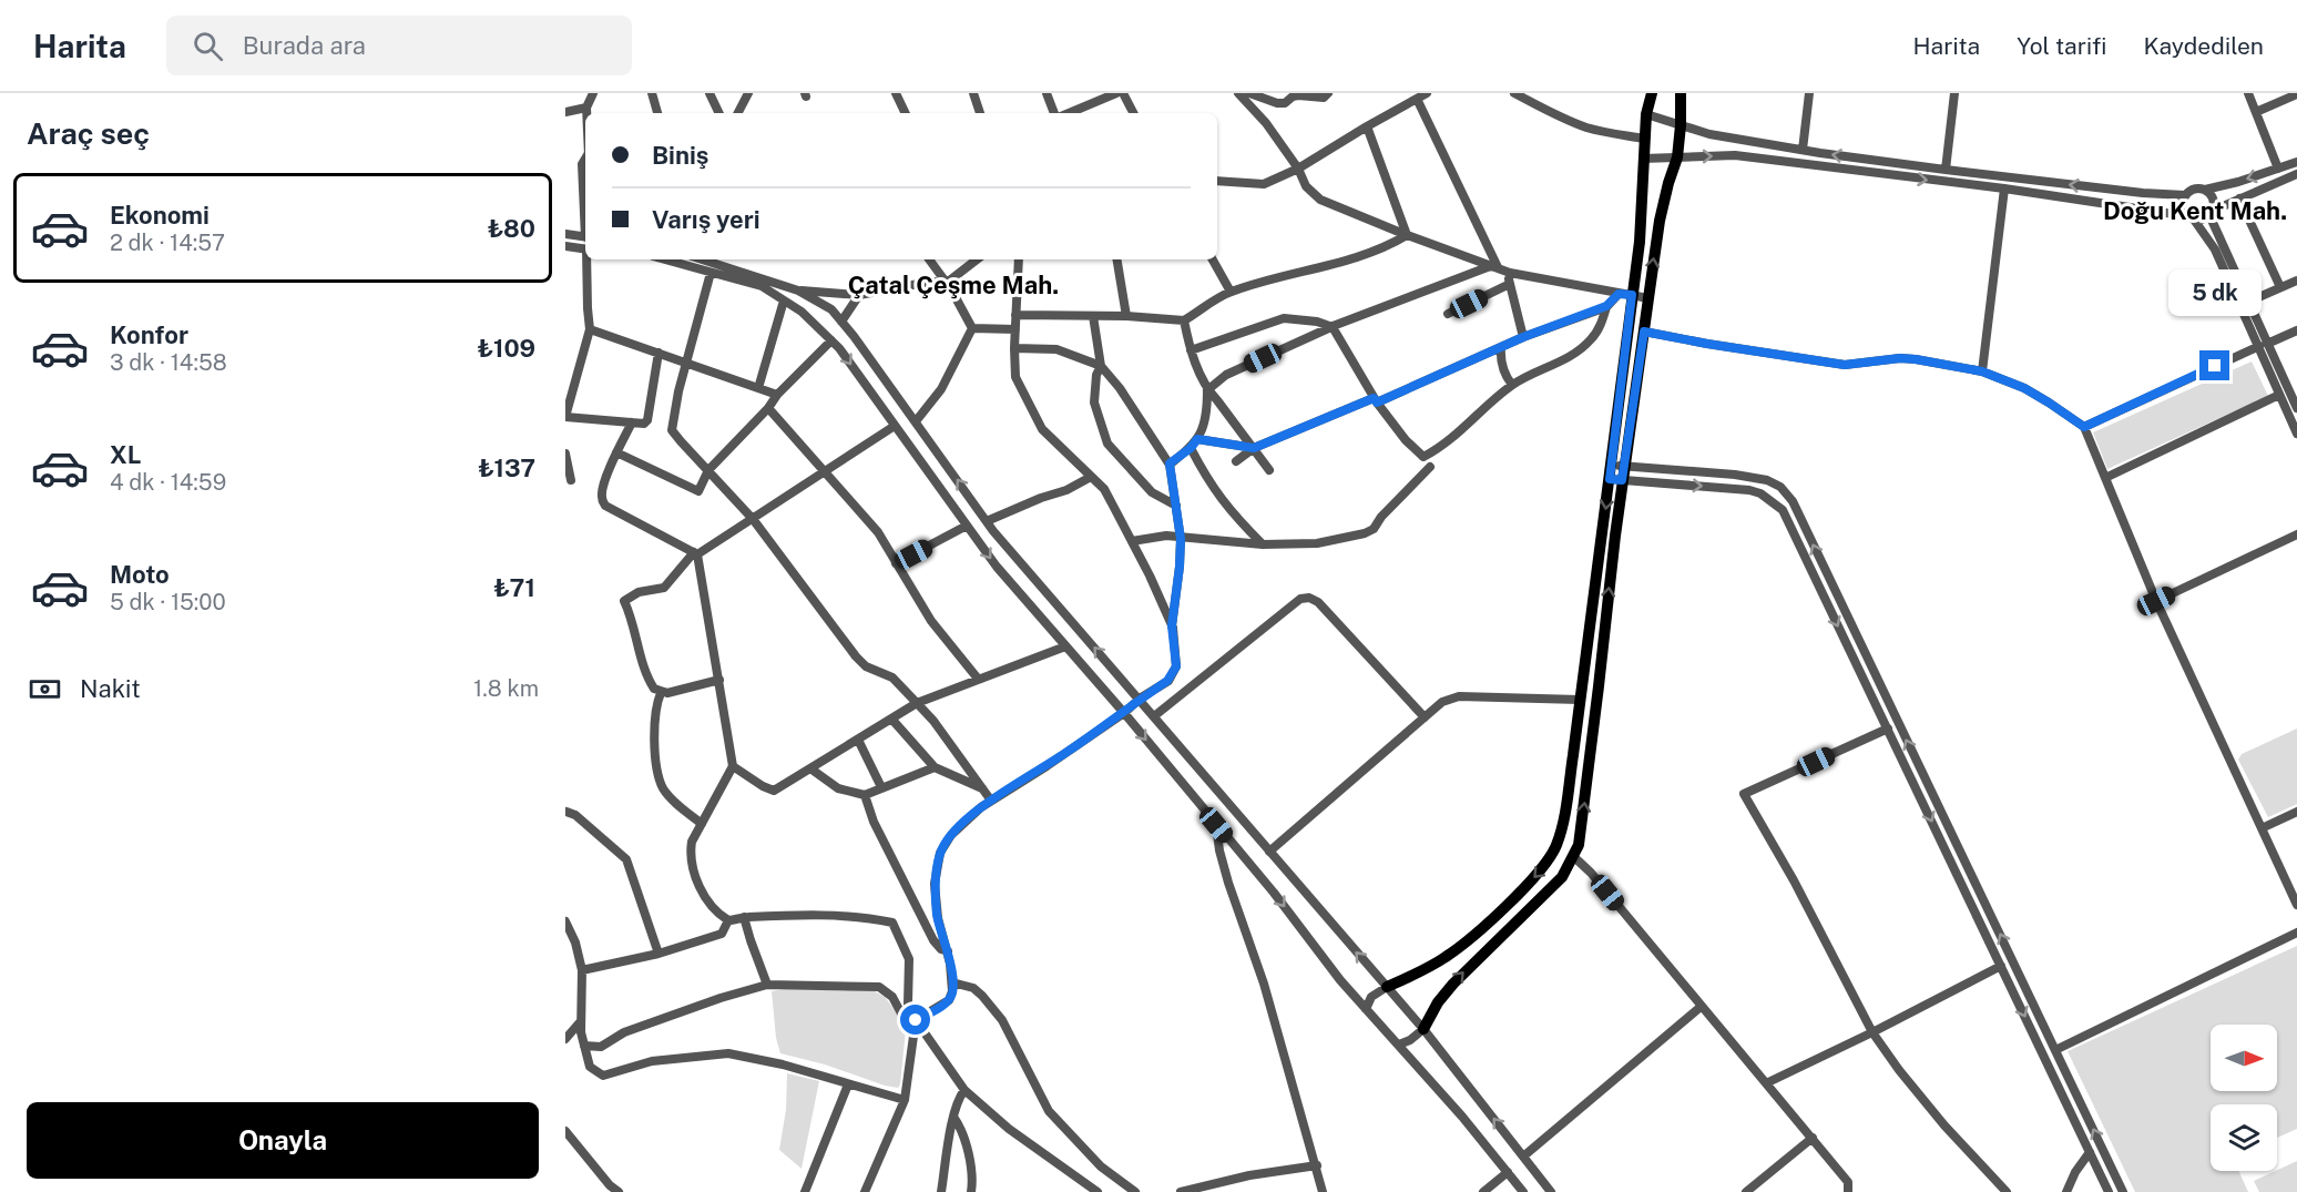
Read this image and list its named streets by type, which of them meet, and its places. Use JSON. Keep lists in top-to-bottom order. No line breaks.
{"districts":["Doğu Kent Mah.","Çatal Çeşme Mah."],"north":"right","page":{"header":"Harita","search":"Burada ara","nav":["Harita","Yol tarifi","Kaydedilen"],"heading":"Araç seç","banner":["Biniş","Varış yeri"],"list":[{"name":"Ekonomi","note":"2 dk · 14:57","value":"₺80"},{"name":"Konfor","note":"3 dk · 14:58","value":"₺109"},{"name":"XL","note":"4 dk · 14:59","value":"₺137"},{"name":"Moto","note":"5 dk · 15:00","value":"₺71"}],"bubble":"5 dk","pay":["Nakit","1.8 km"],"buttons":"Onayla"}}
